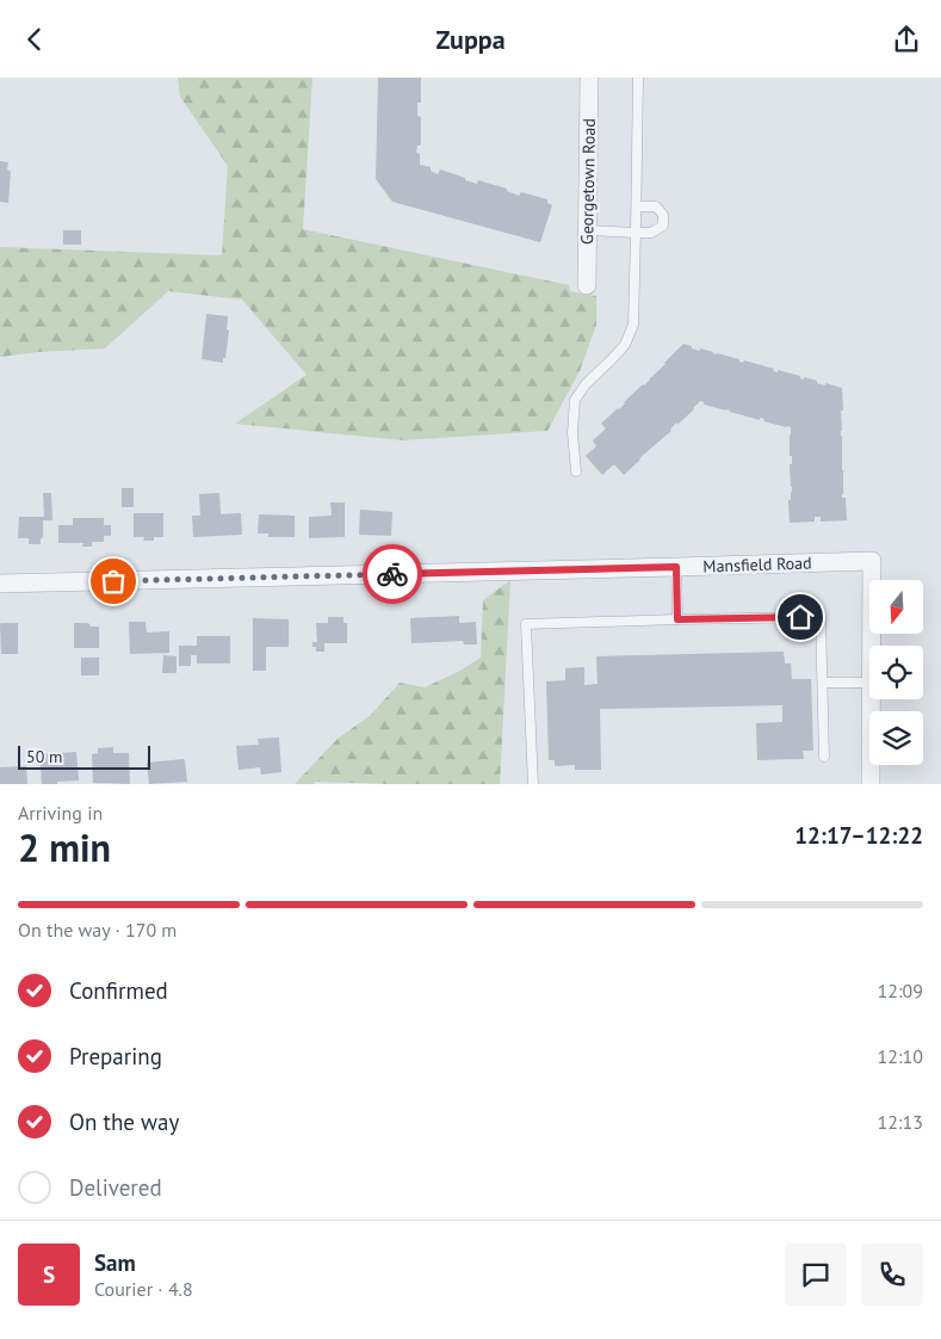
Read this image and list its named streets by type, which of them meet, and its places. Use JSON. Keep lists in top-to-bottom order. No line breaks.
{"streets":{"street":["Georgetown Road","Mansfield Road"]},"scale_bar":"50 m","north":"bottom","page":{"header":"Zuppa","scale":"50 m","heading":["2 min","Arriving in","12:17–12:22"],"panel":["Sam","Courier · 4.8"],"bar":"On the way · 170 m","list":[["Confirmed","12:09"],["Preparing","12:10"],["On the way","12:13"],"Delivered"],"round":"S"}}
